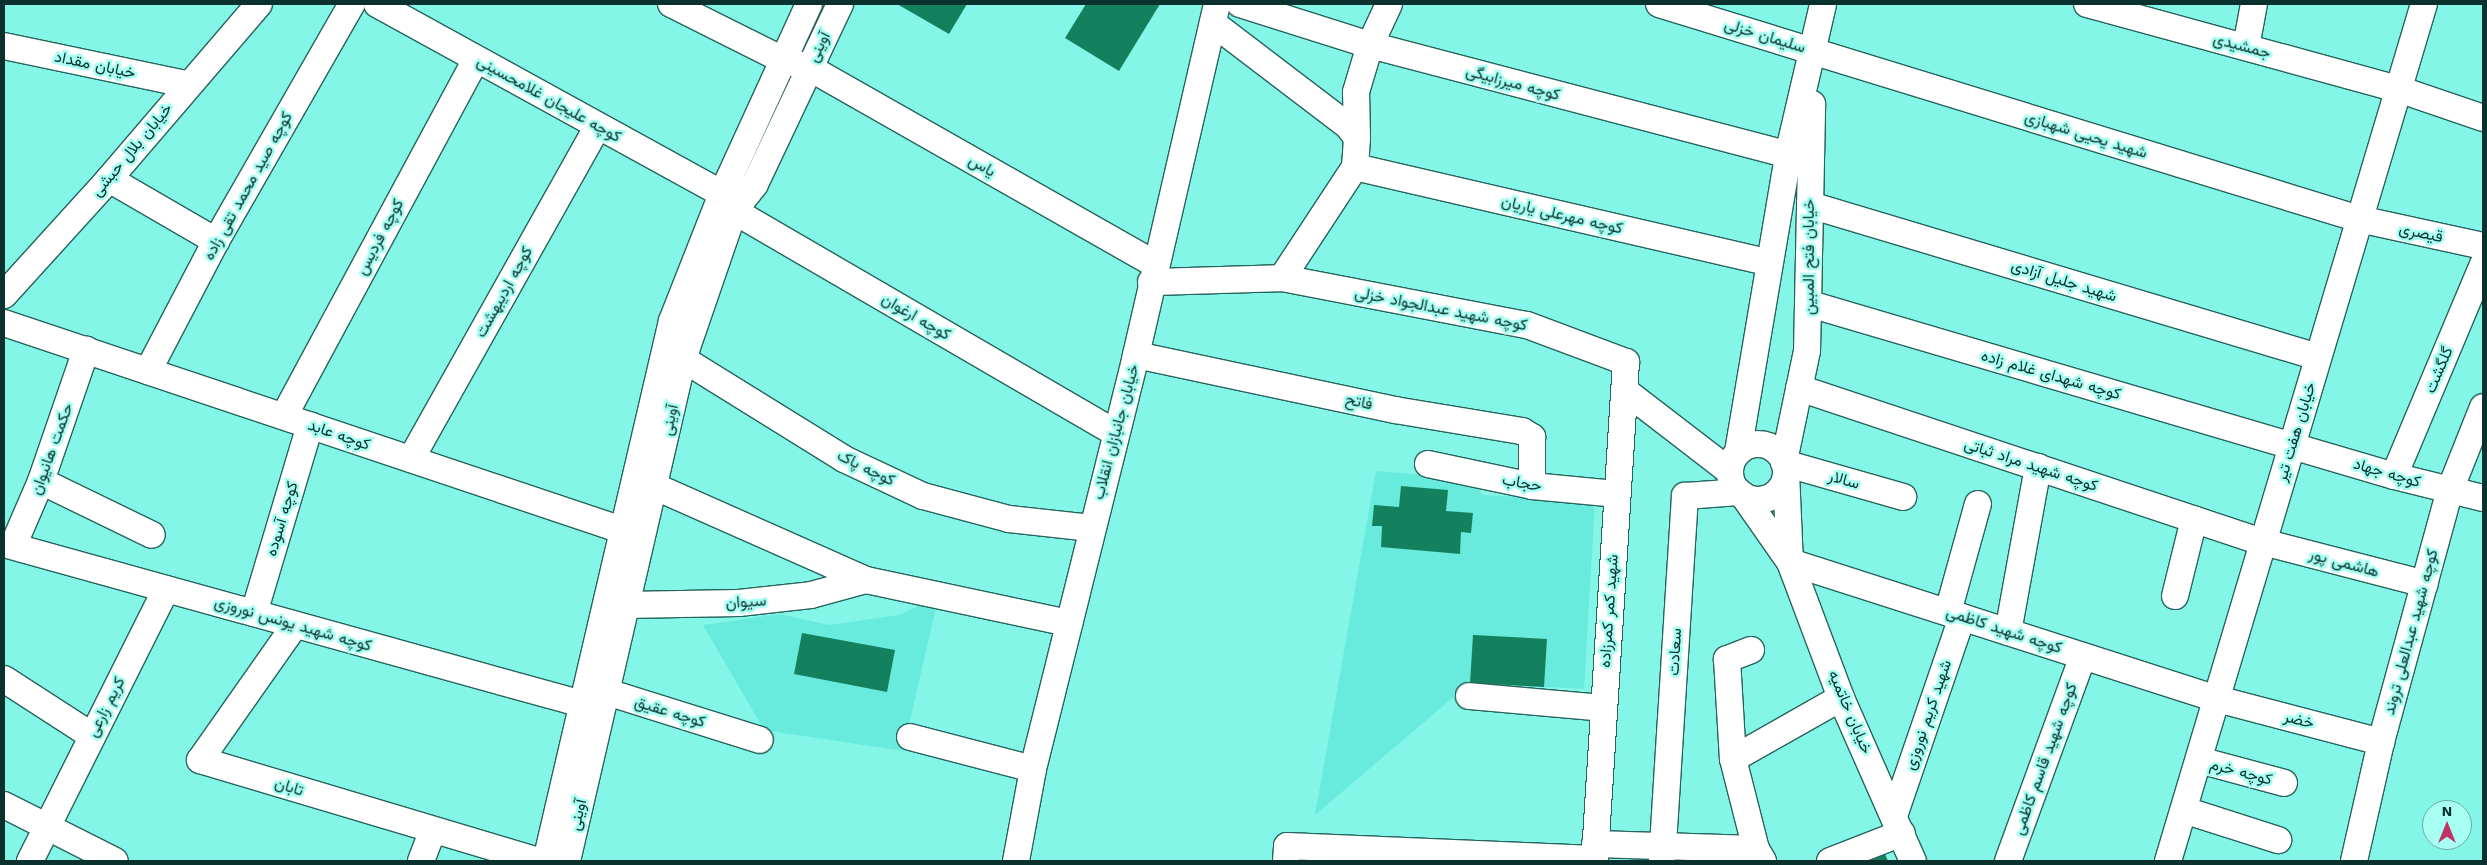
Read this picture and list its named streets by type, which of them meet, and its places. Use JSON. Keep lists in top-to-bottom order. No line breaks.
{"streets":{"street":["سلیمان خزلی","جمشیدی","آوینی","خیابان مقداد","کوچه میرزابیگی","کوچه علیجان غلامحسینی","شهید یحیی شهبازی","خیابان بلال حبشی","یاس","کوچه صید محمد تقی زاده","کوچه مهرعلی یاریان","قیصری","کوچه فردیس","خیابان فتح المبین","شهید جلیل آزادی","کوچه اردیبهشت","کوچه شهید عبدالجواد خزلی","کوچه ارغوان","گلگشت","کوچه شهدای غلام زاده","فاتح","خیابان جانبازان انقلاب","خیابان هفت تیر","کوچه عابد","حکمت هانیوان","کوچه شهید مراد ثباتی","کوچه پاک","کوچه جهاد","سالار","حجاب","کوچه آسوده","هاشمی پور","سیوان","شهید کمر کمرزاده","کوچه شهید یونس نوروزی","کوچه شهید کاظمی","کوچه شهید عبدالعلی تروند","سعادت","کریم زارعی","کوچه عقیق","خیابان خاتمیه","شهید کریم نوروزی","خضر","کوچه شهید قاسم کاظمی","کوچه خرم","تابان"]},"crossings":[["سلیمان خزلی","شهید یحیی شهبازی"],["سلیمان خزلی","خیابان فتح المبین"],["جمشیدی","خیابان هفت تیر"],["آوینی","کوچه علیجان غلامحسینی"],["آوینی","یاس"],["آوینی","کوچه ارغوان"],["آوینی","کوچه عابد"],["آوینی","کوچه پاک"],["آوینی","سیوان"],["آوینی","کوچه شهید یونس نوروزی"],["آوینی","کوچه عقیق"],["خیابان مقداد","خیابان بلال حبشی"],["کوچه میرزابیگی","خیابان فتح المبین"],["کوچه علیجان غلامحسینی","کوچه فردیس"],["کوچه علیجان غلامحسینی","کوچه اردیبهشت"],["کوچه علیجان غلامحسینی","کوچه ارغوان"],["شهید یحیی شهبازی","قیصری"],["شهید یحیی شهبازی","خیابان فتح المبین"],["شهید یحیی شهبازی","خیابان هفت تیر"],["یاس","کوچه شهید عبدالجواد خزلی"],["یاس","خیابان جانبازان انقلاب"],["کوچه صید محمد تقی زاده","کوچه عابد"],["کوچه مهرعلی یاریان","خیابان فتح المبین"],["قیصری","خیابان هفت تیر"],["کوچه فردیس","کوچه عابد"],["خیابان فتح المبین","شهید جلیل آزادی"],["خیابان فتح المبین","کوچه شهدای غلام زاده"],["خیابان فتح المبین","کوچه شهید مراد ثباتی"],["خیابان فتح المبین","سالار"],["خیابان فتح المبین","سعادت"],["خیابان فتح المبین","خیابان خاتمیه"],["شهید جلیل آزادی","خیابان هفت تیر"],["کوچه اردیبهشت","کوچه عابد"],["کوچه شهید عبدالجواد خزلی","خیابان جانبازان انقلاب"],["کوچه شهید عبدالجواد خزلی","شهید کمر کمرزاده"],["کوچه ارغوان","خیابان جانبازان انقلاب"],["گلگشت","کوچه جهاد"],["کوچه شهدای غلام زاده","خیابان هفت تیر"],["کوچه شهدای غلام زاده","کوچه جهاد"],["فاتح","خیابان جانبازان انقلاب"],["فاتح","حجاب"],["خیابان جانبازان انقلاب","کوچه پاک"],["خیابان هفت تیر","کوچه شهید مراد ثباتی"],["خیابان هفت تیر","کوچه جهاد"],["خیابان هفت تیر","هاشمی پور"],["خیابان هفت تیر","کوچه شهید کاظمی"],["خیابان هفت تیر","خضر"],["خیابان هفت تیر","کوچه خرم"],["کوچه عابد","حکمت هانیوان"],["کوچه عابد","کوچه آسوده"],["حکمت هانیوان","کوچه شهید یونس نوروزی"],["کوچه شهید مراد ثباتی","هاشمی پور"],["کوچه جهاد","کوچه شهید عبدالعلی تروند"],["سالار","سعادت"],["سالار","خیابان خاتمیه"],["حجاب","شهید کمر کمرزاده"],["کوچه آسوده","کوچه شهید یونس نوروزی"],["هاشمی پور","کوچه شهید عبدالعلی تروند"],["کوچه شهید یونس نوروزی","کریم زارعی"],["کوچه شهید یونس نوروزی","تابان"],["کوچه شهید کاظمی","خیابان خاتمیه"],["کوچه شهید کاظمی","شهید کریم نوروزی"],["کوچه شهید کاظمی","خضر"],["کوچه شهید کاظمی","کوچه شهید قاسم کاظمی"],["کوچه شهید عبدالعلی تروند","خضر"],["سعادت","خیابان خاتمیه"],["خیابان خاتمیه","شهید کریم نوروزی"]],"north":"top"}
